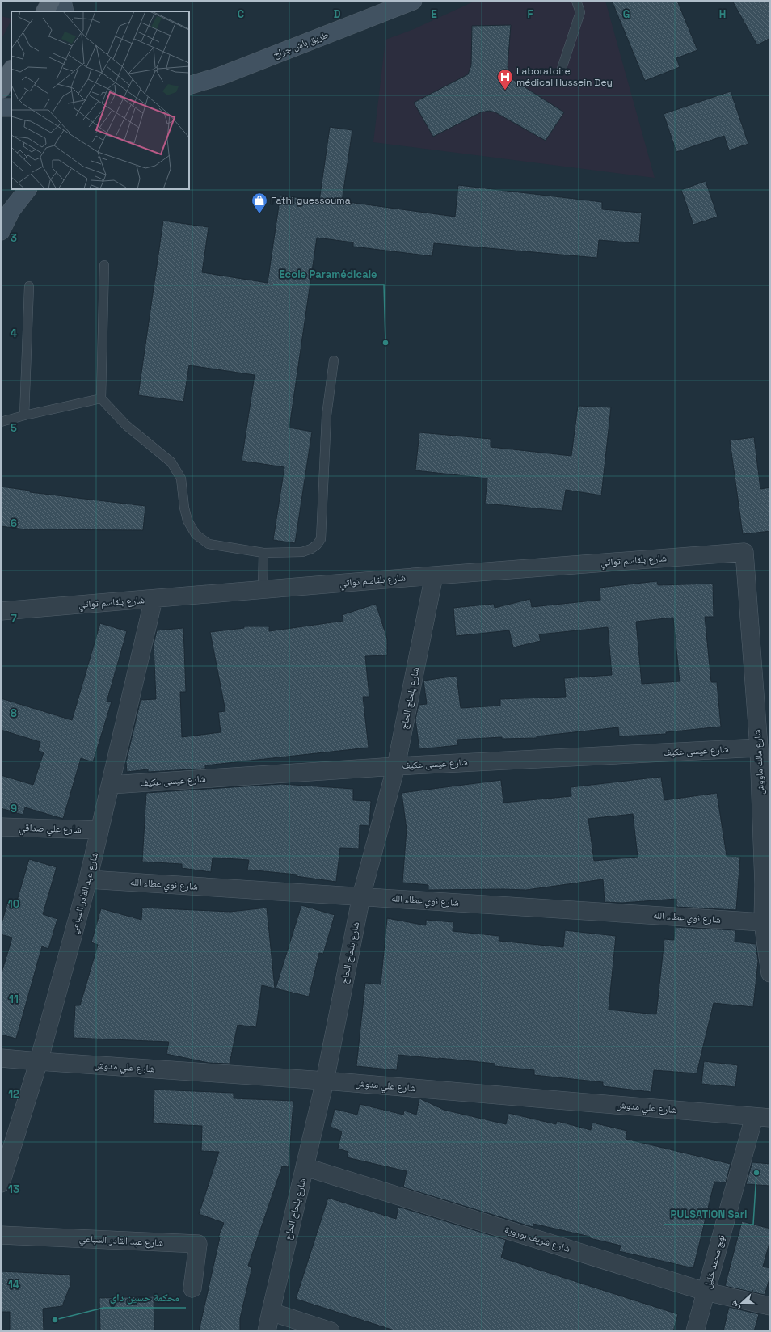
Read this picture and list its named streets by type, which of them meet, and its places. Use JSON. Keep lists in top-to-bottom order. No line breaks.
{"streets":{"main road":["طريق باش جراح"],"street":["شارع بلقاسم تواتي","شارع بلحاج الحاج","شارع عيسى عكيف","شارع مالك ماووش","شارع علي صداقي","شارع نوي عطاء الله","شارع عبد القادر السباعي","شارع علي مدوش","شارع شريف بوروية","نهج محمد خليل"]},"crossings":[["شارع بلقاسم تواتي","شارع بلحاج الحاج"],["شارع بلقاسم تواتي","شارع مالك ماووش"],["شارع بلقاسم تواتي","شارع عبد القادر السباعي"],["شارع بلحاج الحاج","شارع عيسى عكيف"],["شارع بلحاج الحاج","شارع نوي عطاء الله"],["شارع بلحاج الحاج","شارع علي مدوش"],["شارع بلحاج الحاج","شارع شريف بوروية"],["شارع عيسى عكيف","شارع مالك ماووش"],["شارع عيسى عكيف","شارع عبد القادر السباعي"],["شارع مالك ماووش","شارع نوي عطاء الله"],["شارع علي صداقي","شارع عبد القادر السباعي"],["شارع نوي عطاء الله","شارع عبد القادر السباعي"],["شارع عبد القادر السباعي","شارع علي مدوش"],["شارع علي مدوش","نهج محمد خليل"],["شارع شريف بوروية","نهج محمد خليل"]],"places":{"hospital":["Laboratoire médical Hussein Dey"],"shop":["Fathi guessouma"],"other":["Ecole Paramédicale","PULSATION Sarl","محكمة حسين داي"]},"north":"left","grid":{"columns":["C","D","E","F","G","H"],"rows":["3","4","5","6","7","8","9","10","11","12","13","14"]}}
